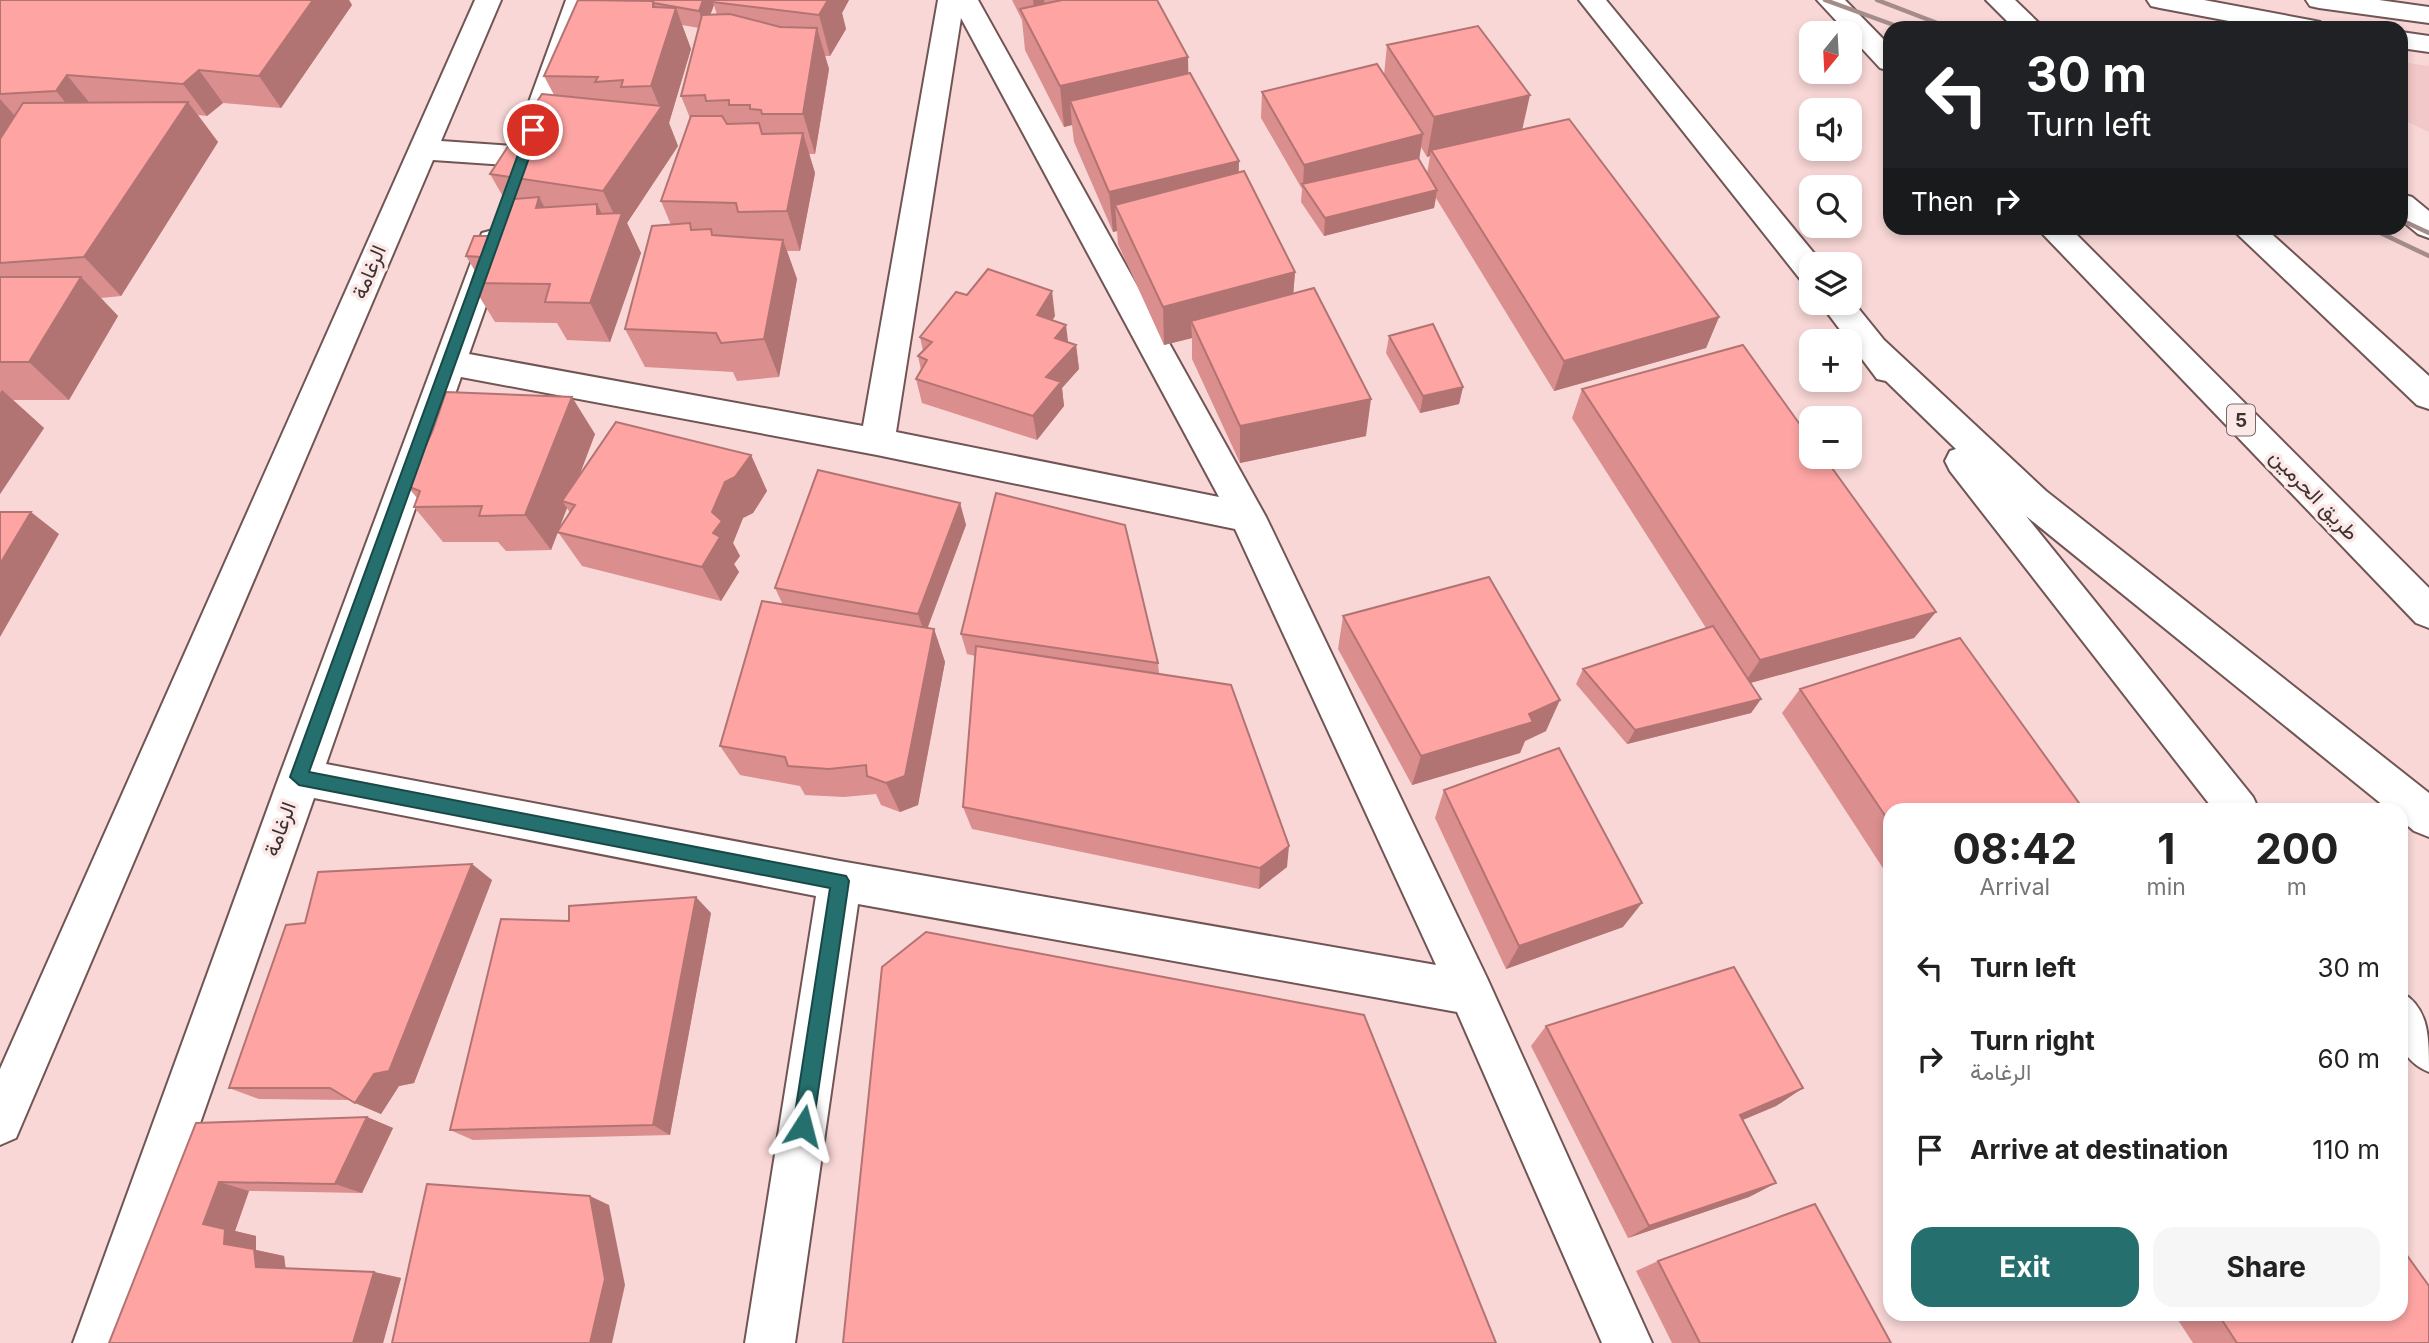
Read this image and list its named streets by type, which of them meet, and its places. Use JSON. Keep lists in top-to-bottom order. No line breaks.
{"streets":{"main road":["الرغامة","5","طريق الحرمين"]},"north":"bottom","page":{"map_buttons":["+","−"],"turn":["30 m","Turn left"],"then":"Then","eta":["08:42","Arrival","1","min","200","m"],"list":[{"name":"Turn left","value":"30 m"},{"name":"Turn right","note":"الرغامة","value":"60 m"},{"name":"Arrive at destination","value":"110 m"}],"buttons":["Exit","Share"]}}
